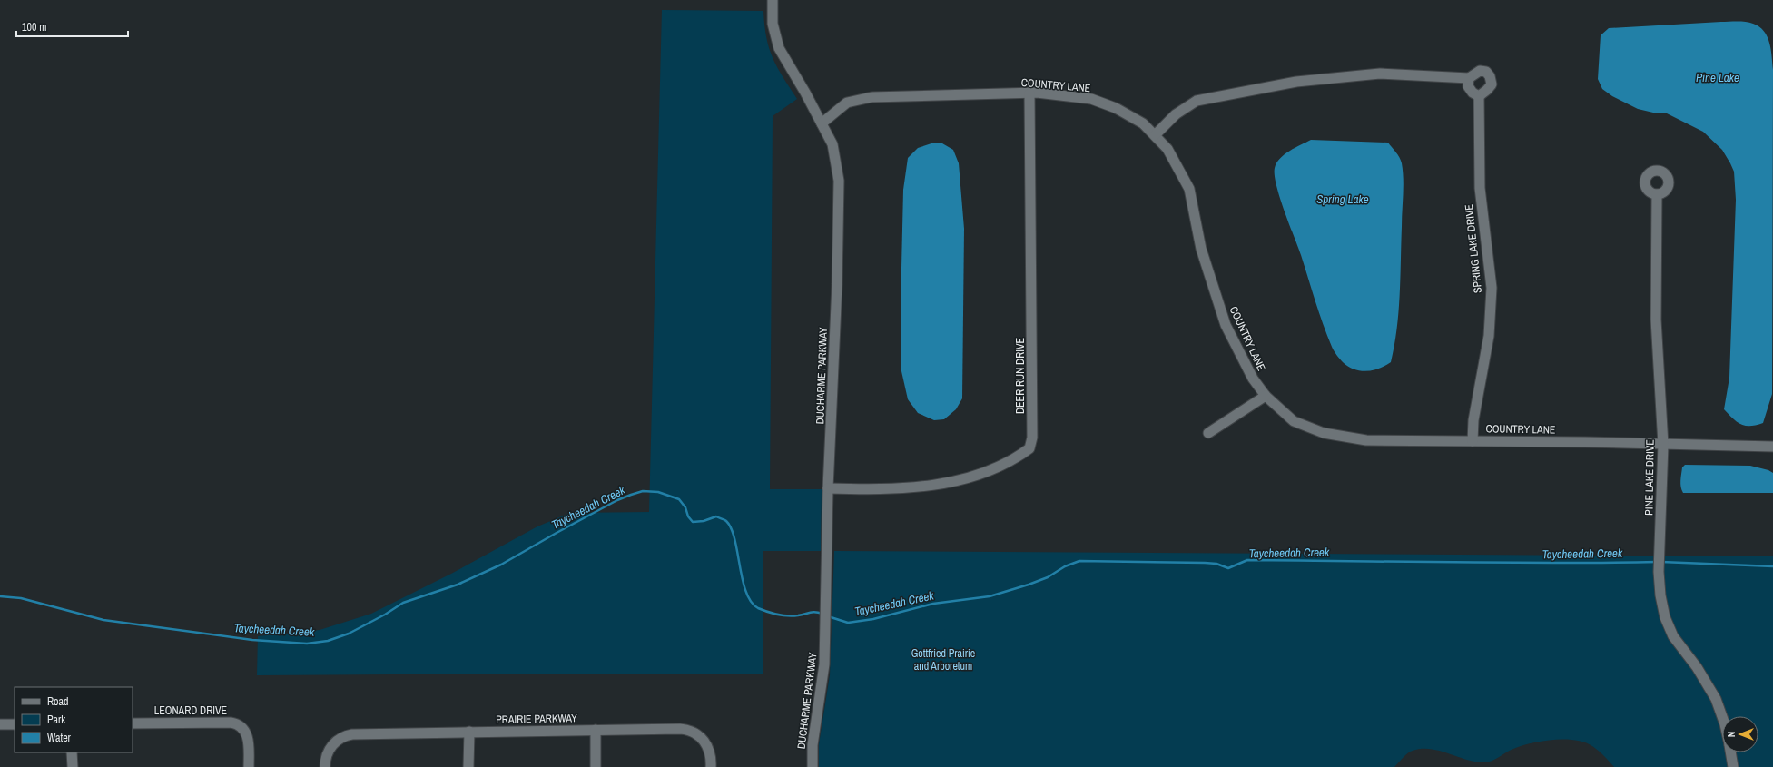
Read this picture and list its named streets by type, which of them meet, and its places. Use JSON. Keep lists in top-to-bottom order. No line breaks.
{"streets":{"street":["COUNTRY LANE","SPRING LAKE DRIVE","DUCHARME PARKWAY","DEER RUN DRIVE","PINE LAKE DRIVE","LEONARD DRIVE","PRAIRIE PARKWAY"]},"crossings":[["COUNTRY LANE","SPRING LAKE DRIVE"],["COUNTRY LANE","DUCHARME PARKWAY"],["COUNTRY LANE","DEER RUN DRIVE"],["COUNTRY LANE","PINE LAKE DRIVE"],["DUCHARME PARKWAY","DEER RUN DRIVE"]],"water":["Pine Lake","Spring Lake","Taycheedah Creek"],"parks":["Gottfried Prairie and Arboretum"],"legend":["Road","Park","Water"],"scale_bar":"100 m","north":"left"}
